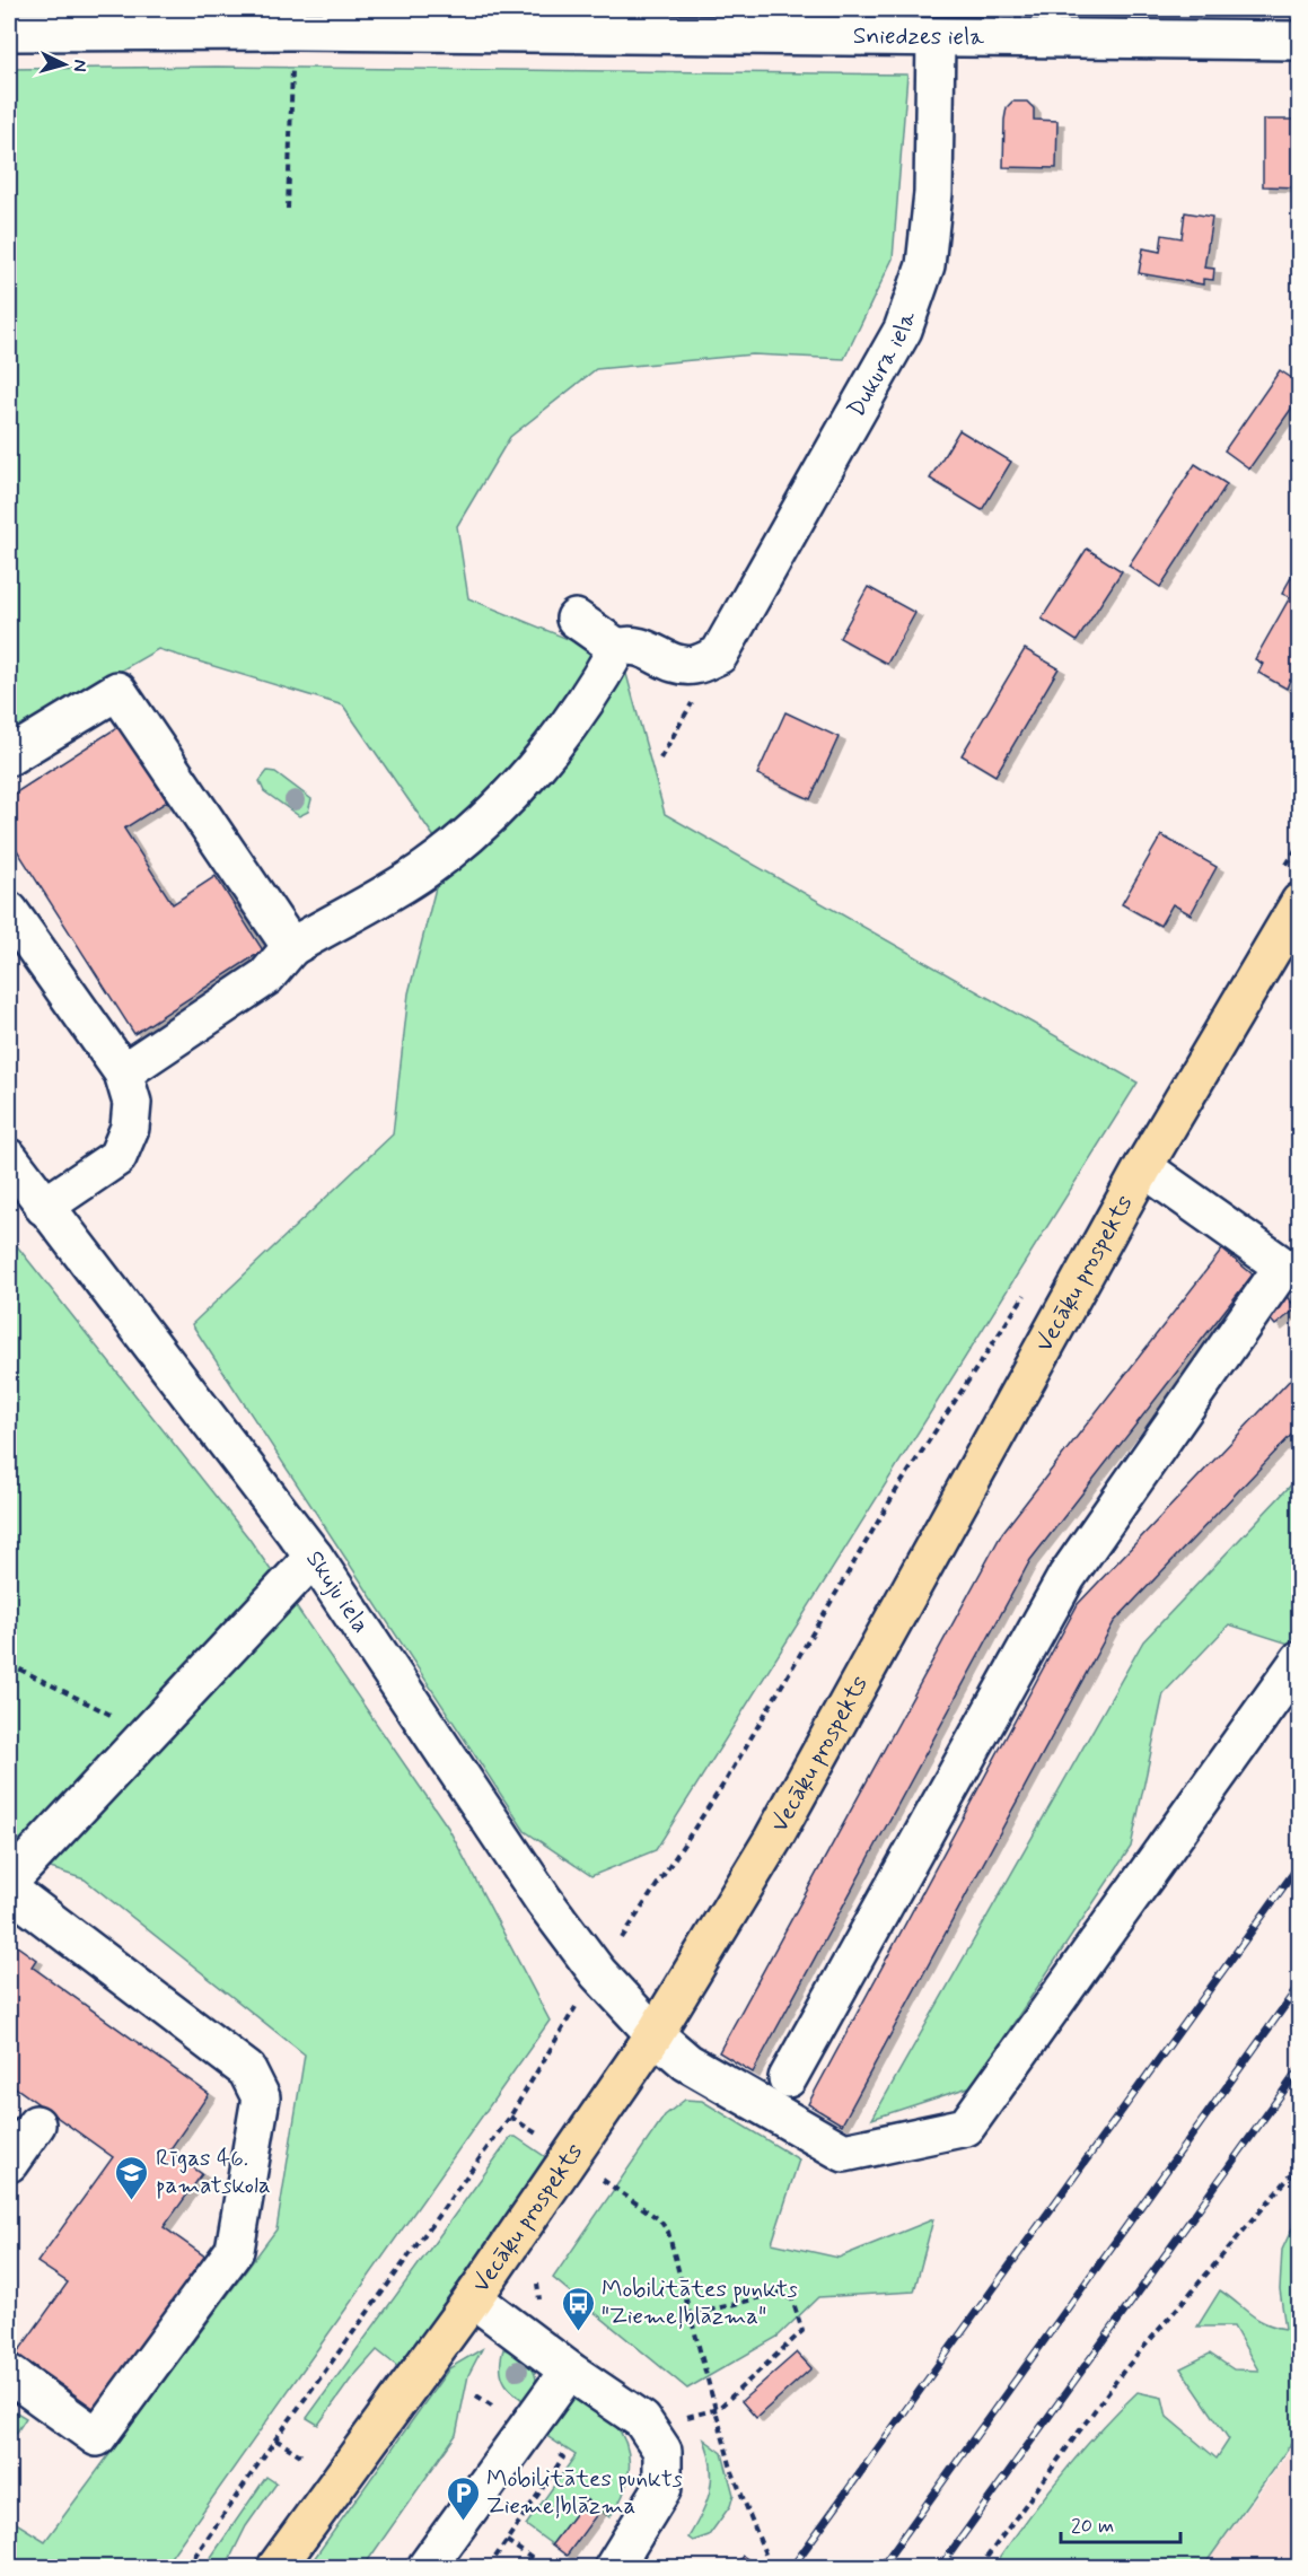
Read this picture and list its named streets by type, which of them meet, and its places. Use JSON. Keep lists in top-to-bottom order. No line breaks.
{"streets":{"main road":["Vecāķu prospekts"],"street":["Sniedzes iela","Dukura iela","Skuju iela"]},"crossings":[["Sniedzes iela","Dukura iela"],["Vecāķu prospekts","Skuju iela"]],"places":{"school or university":["Rīgas 46. pamatskola"],"bus stop":["Mobilitātes punkts \"Ziemeļblāzma\""],"parking":["Mobilitātes punkts Ziemeļblāzma"]},"scale_bar":"20 m","north":"right"}
